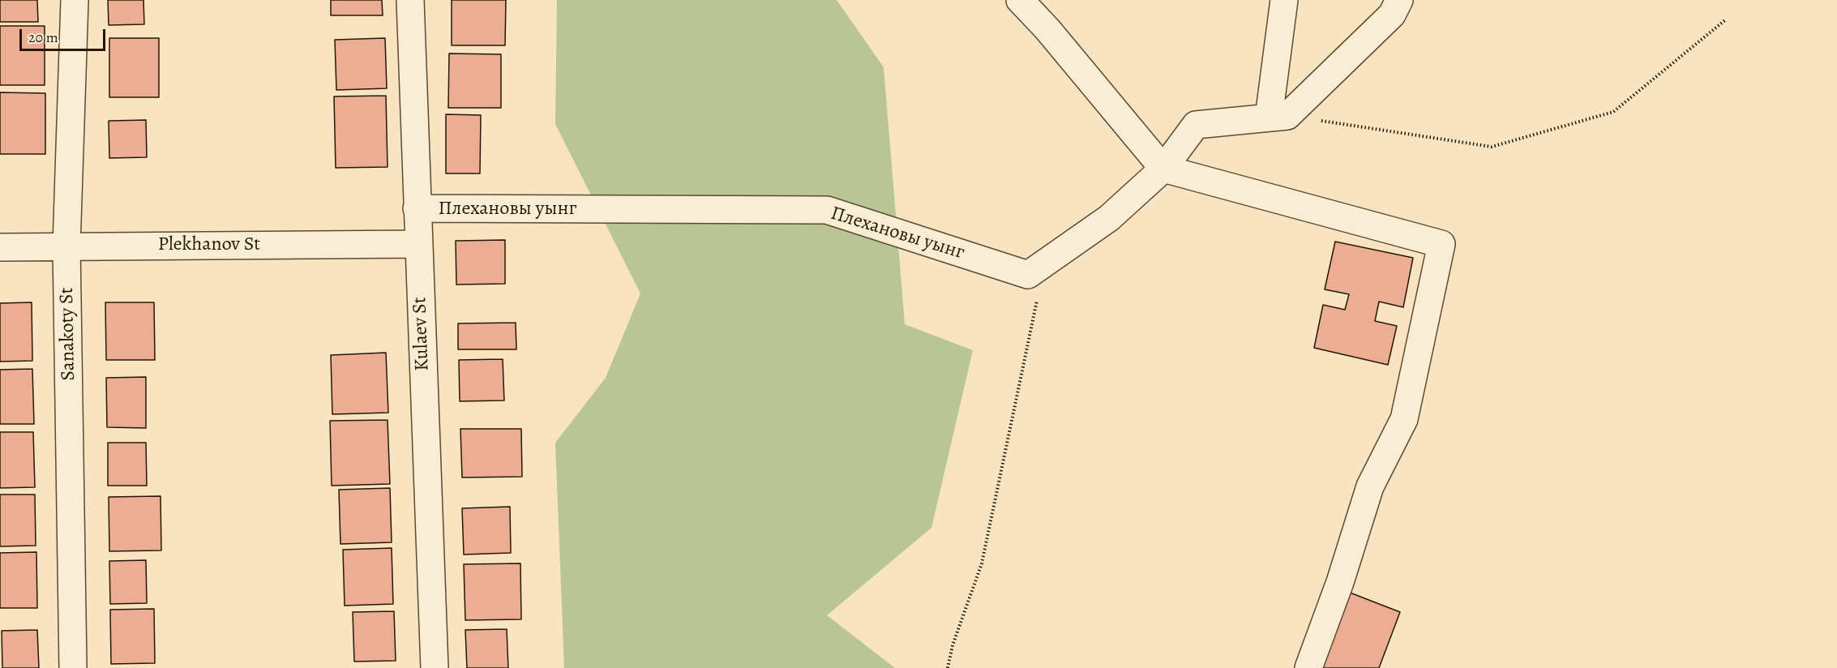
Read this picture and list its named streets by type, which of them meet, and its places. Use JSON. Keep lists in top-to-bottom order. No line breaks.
{"streets":{"street":["Плехановы уынг","Plekhanov St","Sanakoty St","Kulaev St"]},"crossings":[["Плехановы уынг","Kulaev St"],["Plekhanov St","Sanakoty St"],["Plekhanov St","Kulaev St"]],"scale_bar":"20 m"}
